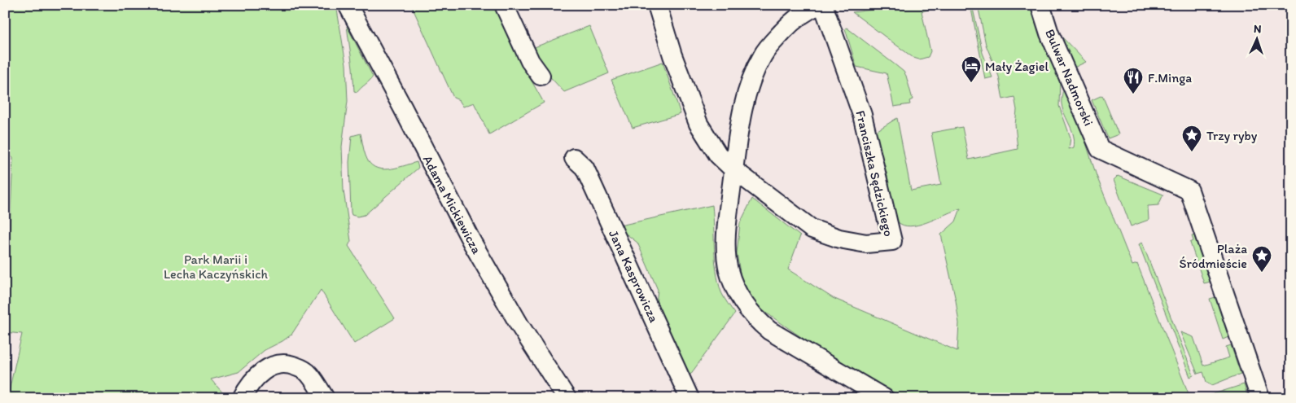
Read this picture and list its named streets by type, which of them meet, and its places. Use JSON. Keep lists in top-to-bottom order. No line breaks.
{"streets":{"street":["Bulwar Nadmorski","Franciszka Sędzickiego","Adama Mickiewicza","Jana Kasprowicza"]},"parks":["Park Marii i Lecha Kaczyńskich"],"places":{"hotel":["Mały Żagiel"],"restaurant":["F.Minga"],"place":["Trzy ryby","Plaża Śródmieście"]},"north":"top"}
